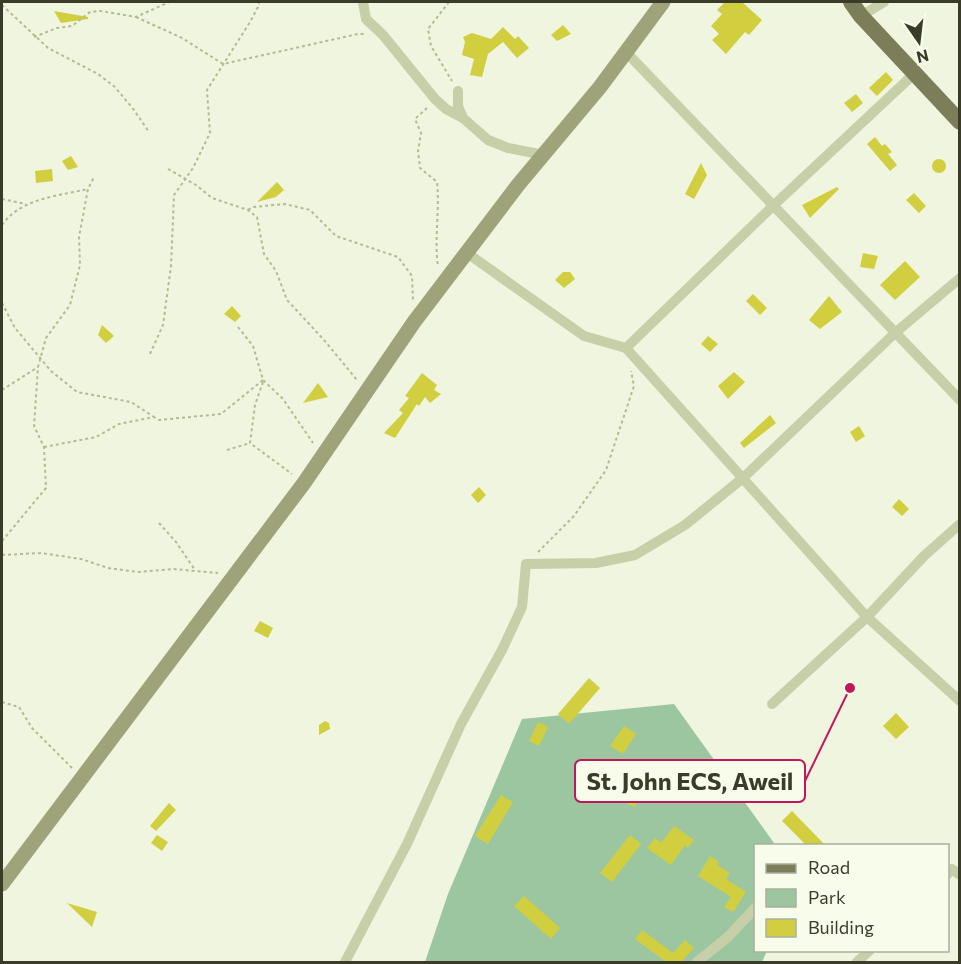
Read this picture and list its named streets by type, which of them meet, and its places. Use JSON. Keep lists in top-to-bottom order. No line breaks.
{"places":["St. John ECS, Aweil"],"legend":["Road","Park","Building"],"north":"bottom"}
